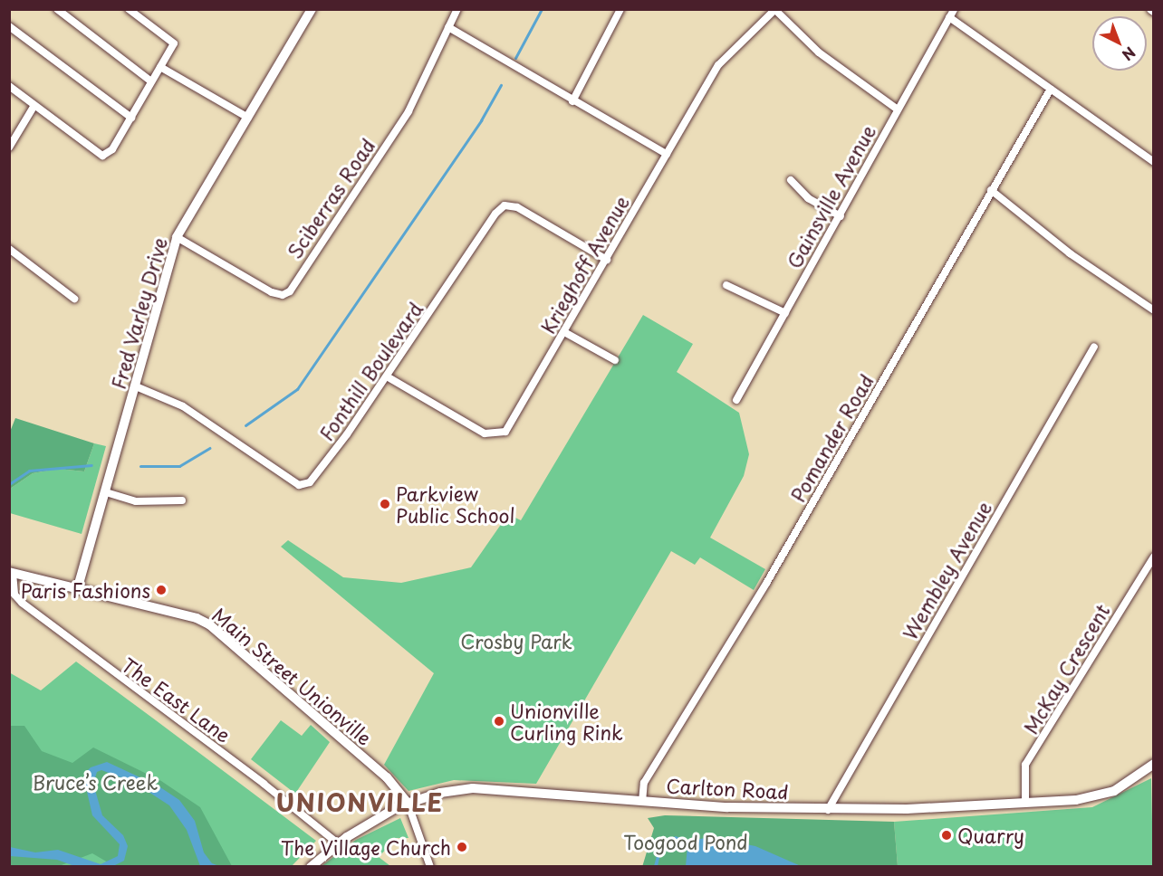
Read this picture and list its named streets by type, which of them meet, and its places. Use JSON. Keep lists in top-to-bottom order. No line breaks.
{"streets":{"main road":["Fred Varley Drive","Main Street Unionville","Carlton Road"],"street":["Gainsville Avenue","Sciberras Road","Krieghoff Avenue","Fonthill Boulevard","Pomander Road","Wembley Avenue","McKay Crescent","The East Lane"]},"crossings":[["Sciberras Road","Fred Varley Drive"],["Krieghoff Avenue","Fonthill Boulevard"],["Fred Varley Drive","Fonthill Boulevard"],["Fred Varley Drive","Main Street Unionville"],["Pomander Road","Carlton Road"],["Wembley Avenue","Carlton Road"],["McKay Crescent","Carlton Road"],["Main Street Unionville","The East Lane"],["Main Street Unionville","Carlton Road"],["The East Lane","Carlton Road"]],"districts":["UNIONVILLE"],"parks":["Crosby Park","Bruce’s Creek","Toogood Pond"],"places":["Parkview Public School","Paris Fashions","Unionville Curling Rink","Quarry","The Village Church"],"north":"bottom right"}
